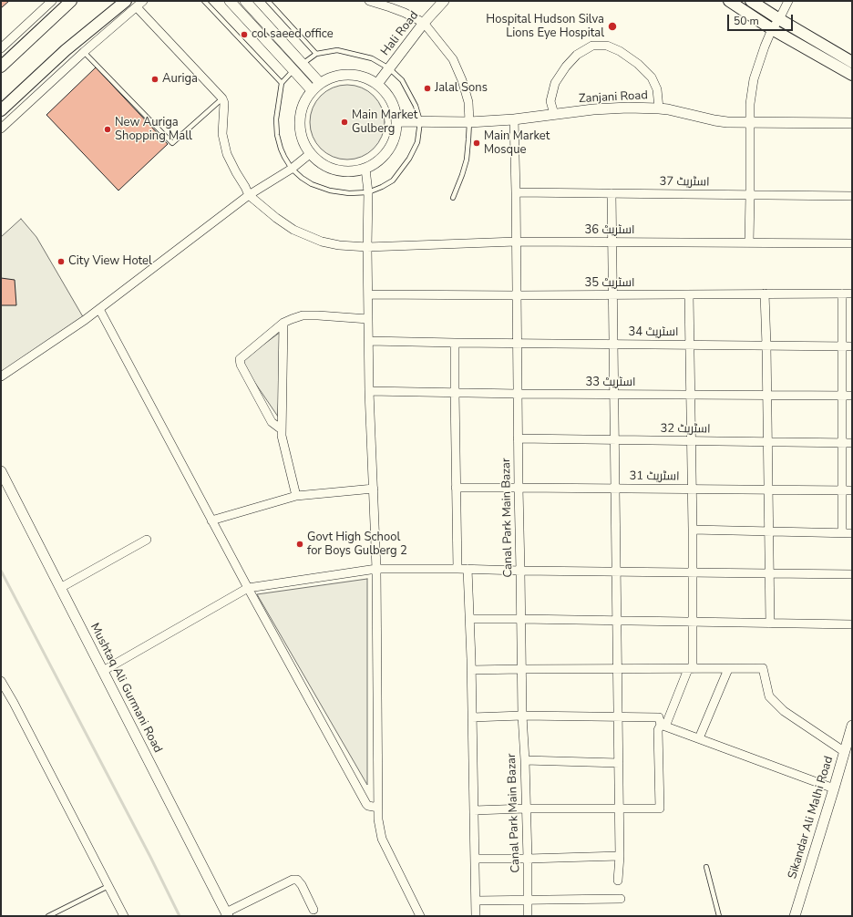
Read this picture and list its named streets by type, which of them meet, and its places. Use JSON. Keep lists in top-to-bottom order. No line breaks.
{"streets":{"street":["Hali Road","Zanjani Road","اسٹریٹ 37","اسٹریٹ 36","اسٹریٹ 35","اسٹریٹ 34","اسٹریٹ 33","اسٹریٹ 32","اسٹریٹ 31","Canal Park Main Bazar","Mushtaq Ali Gurmani Road","Sikandar Ali Malhi Road"]},"crossings":[["Hali Road","Zanjani Road"],["Zanjani Road","Canal Park Main Bazar"],["اسٹریٹ 37","Canal Park Main Bazar"],["اسٹریٹ 36","Canal Park Main Bazar"],["اسٹریٹ 35","Canal Park Main Bazar"],["اسٹریٹ 34","Canal Park Main Bazar"],["اسٹریٹ 33","Canal Park Main Bazar"],["اسٹریٹ 32","Canal Park Main Bazar"],["اسٹریٹ 31","Canal Park Main Bazar"]],"places":["Hospital Hudson Silva Lions Eye Hospital","col saeed office","Auriga","Jalal Sons","Main Market Gulberg","New Auriga Shopping Mall","Main Market Mosque","City View Hotel","Govt High School for Boys Gulberg 2"],"scale_bar":"50 m"}
